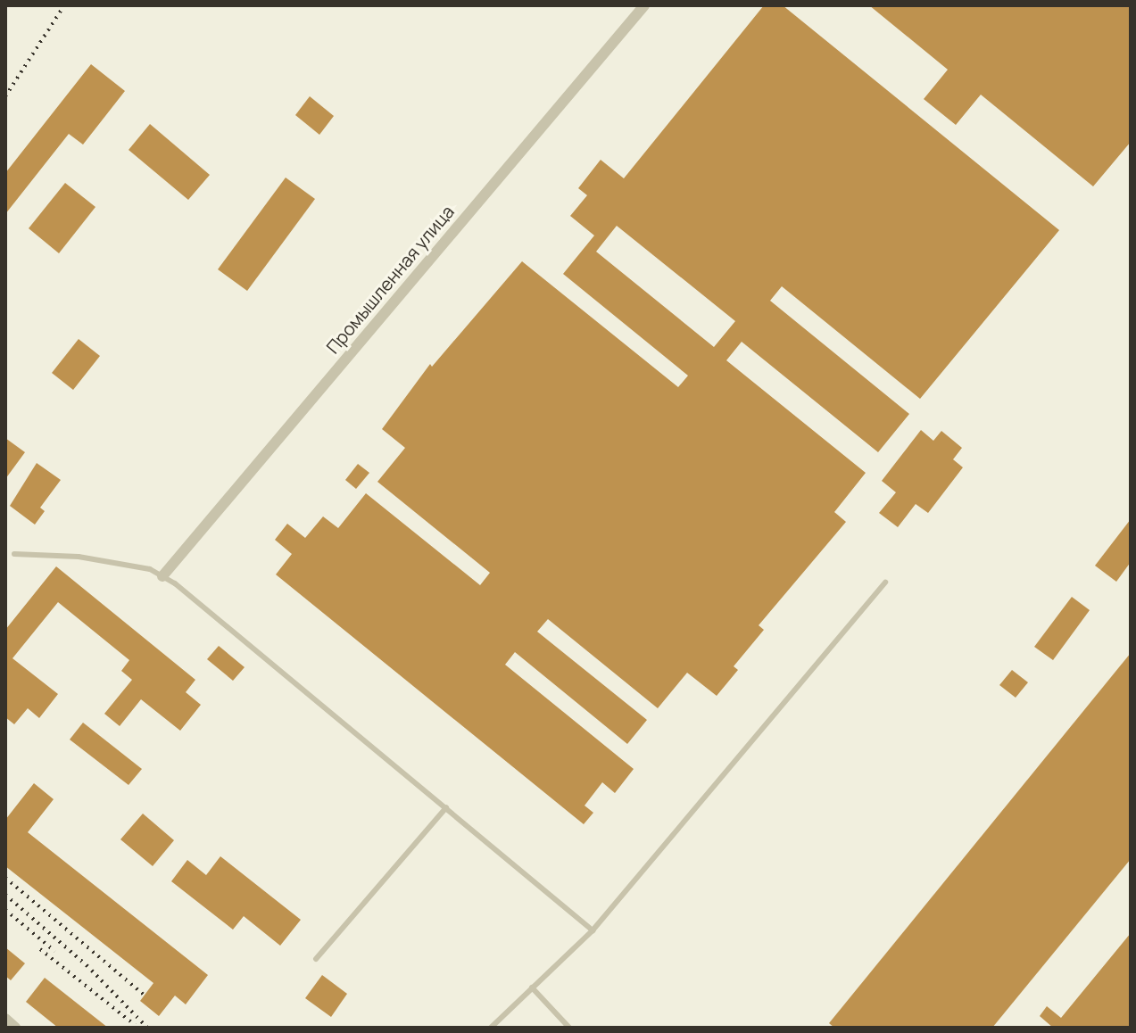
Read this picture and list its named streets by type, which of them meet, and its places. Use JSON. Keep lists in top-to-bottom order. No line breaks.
{"streets":{"street":["Промышленная улица"]}}
